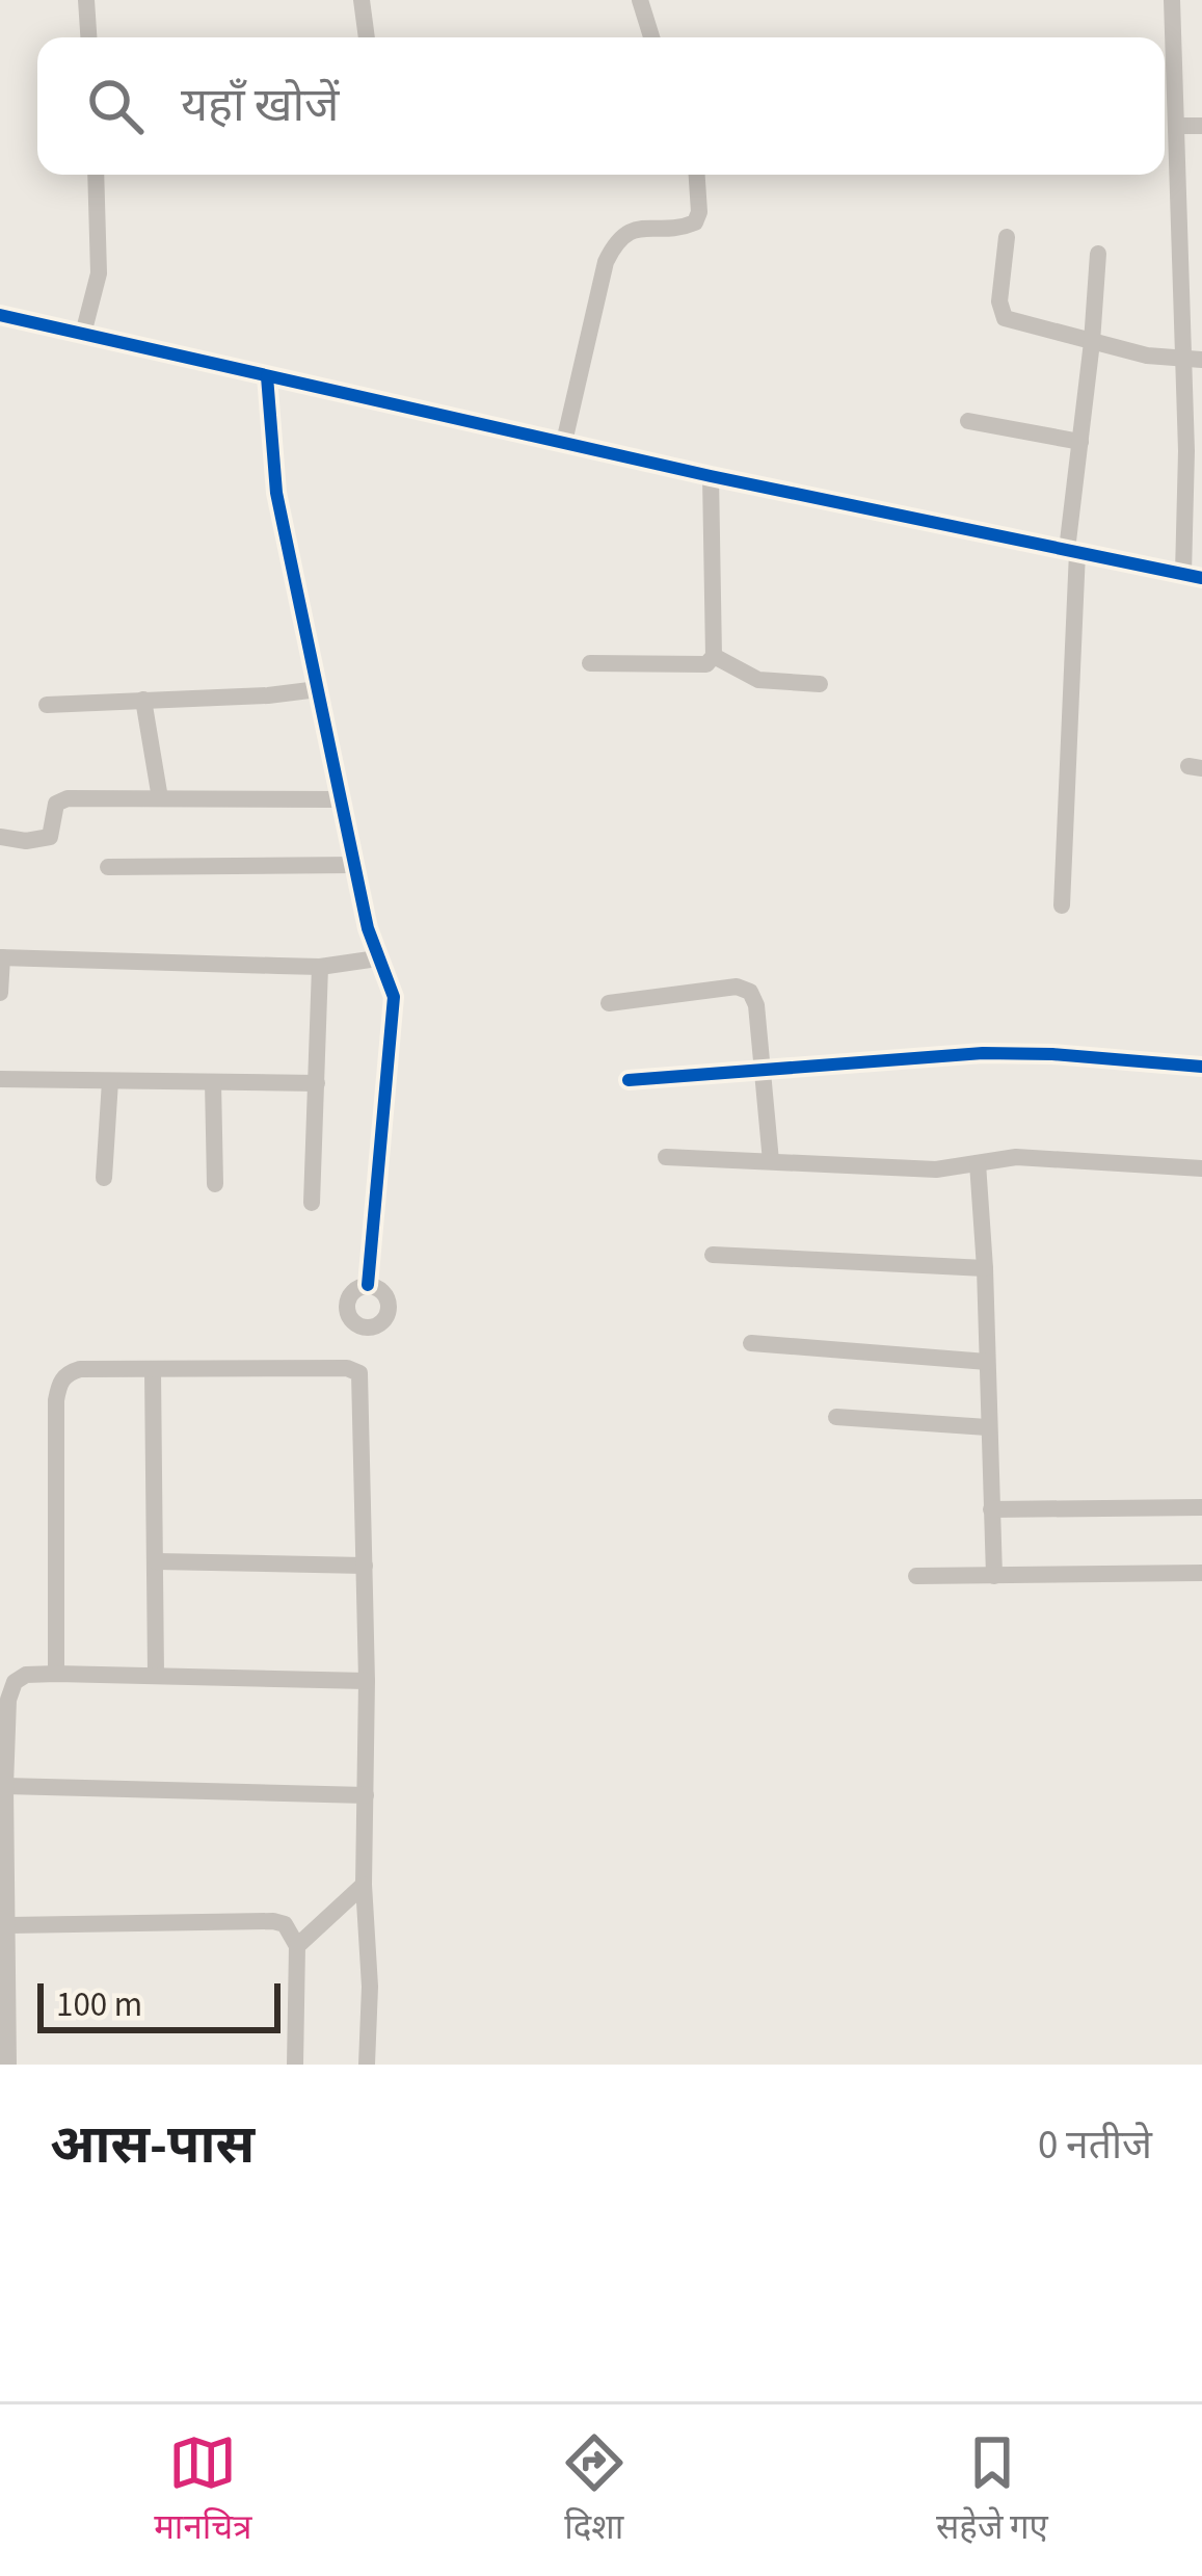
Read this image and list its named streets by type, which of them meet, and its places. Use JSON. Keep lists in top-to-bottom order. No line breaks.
{"scale_bar":"100 m","page":{"search":"यहाँ खोजें","scale":"100 m","heading":["आस-पास","0 नतीजे"],"nav":["मानचित्र","दिशा","सहेजे गए"]}}
